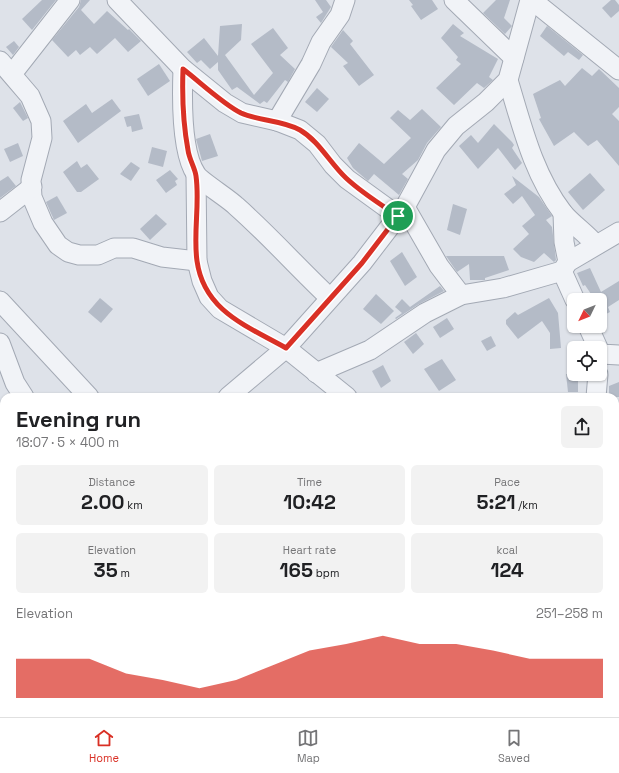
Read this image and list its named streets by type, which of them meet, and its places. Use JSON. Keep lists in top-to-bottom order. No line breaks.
{"north":"bottom left","page":{"heading":["Evening run","18:07 · 5 × 400 m"],"stats":[["Distance","2.00 km"],["Time","10:42"],["Pace","5:21 /km"],["Elevation","35 m"],["Heart rate","165 bpm"],["kcal","124"]],"chart":["Elevation","251–258 m"],"tabs":["Home","Map","Saved"]}}
